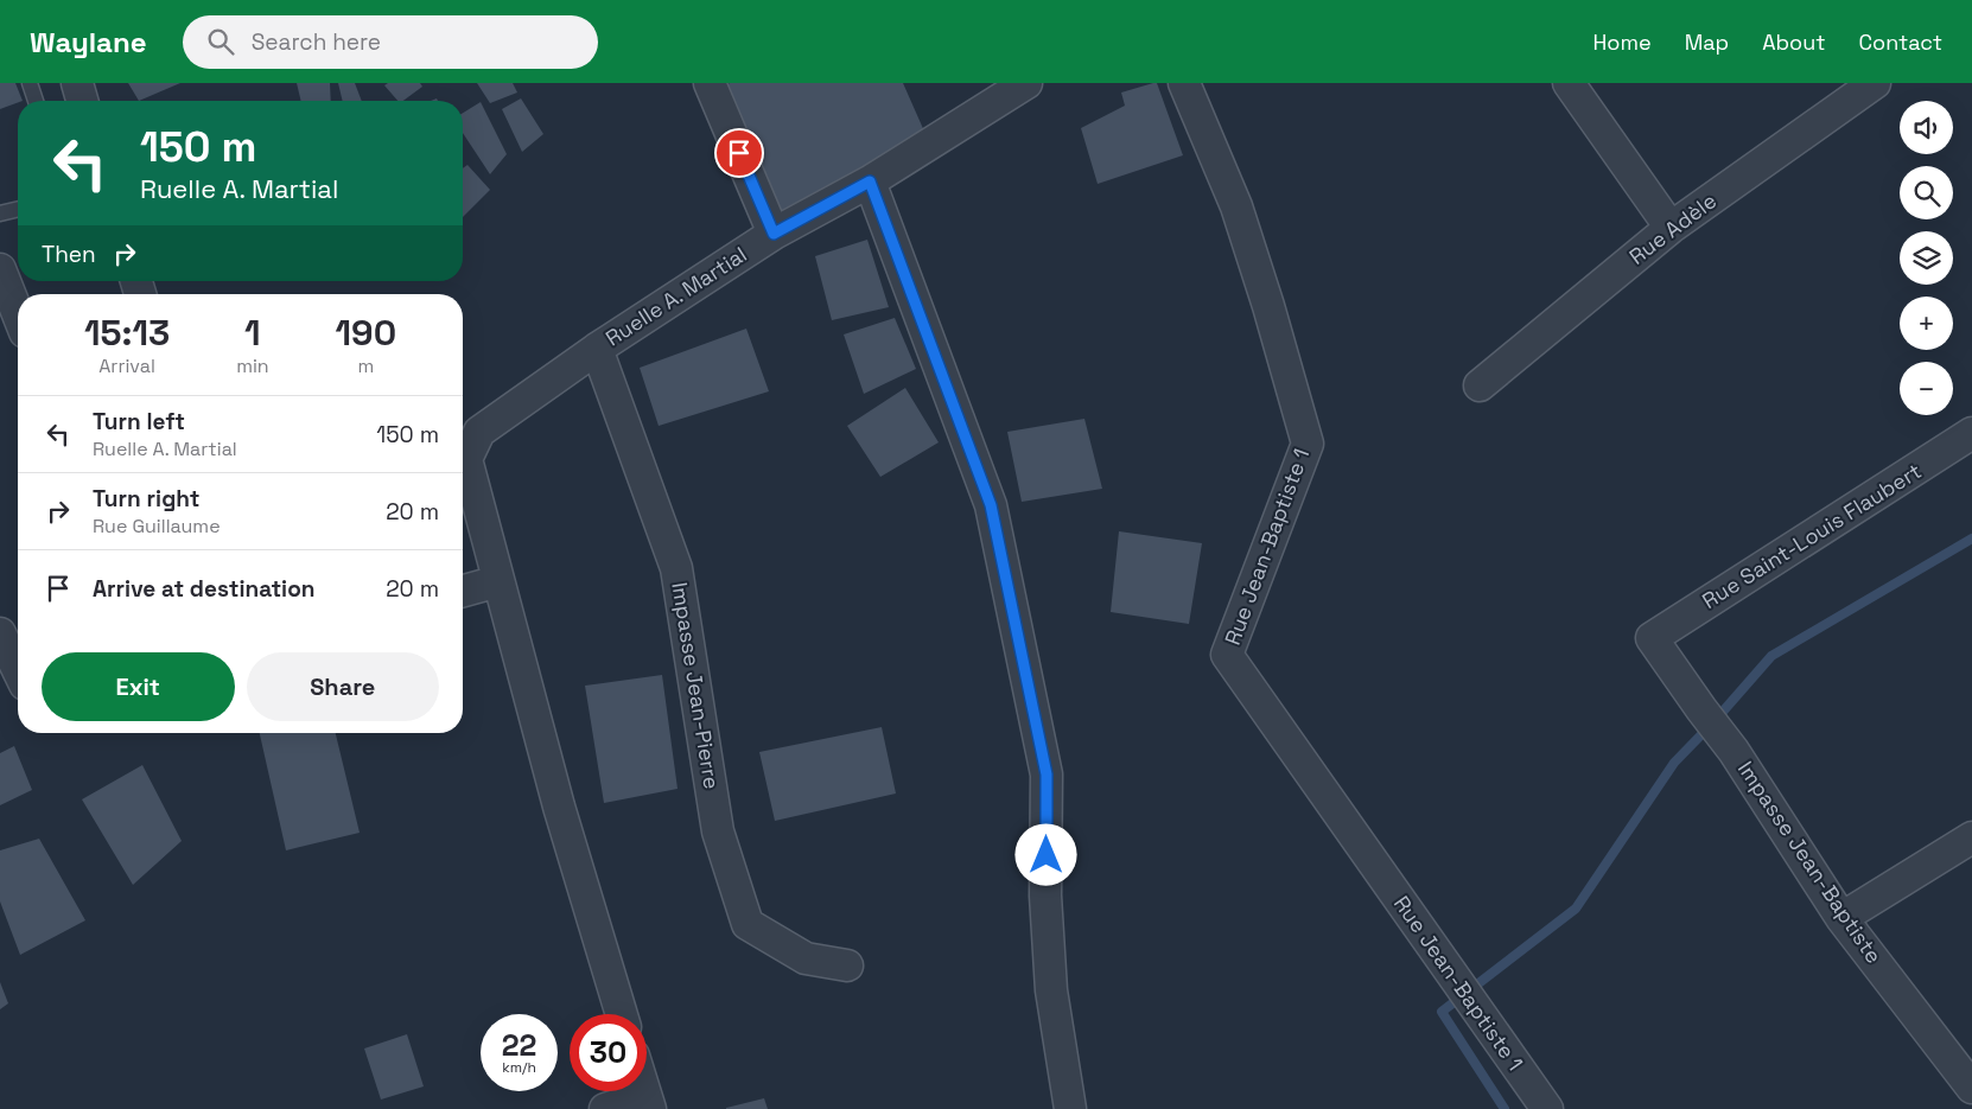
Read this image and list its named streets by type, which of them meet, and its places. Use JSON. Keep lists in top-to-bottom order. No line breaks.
{"streets":{"street":["Rue Adèle","Ruelle A. Martial","Rue Saint-Louis Flaubert","Rue Jean-Baptiste 1","Impasse Jean-Pierre","Impasse Jean-Baptiste"]},"crossings":[["Ruelle A. Martial","Impasse Jean-Pierre"],["Rue Saint-Louis Flaubert","Impasse Jean-Baptiste"]],"page":{"header":"Waylane","search":"Search here","nav":["Home","Map","About","Contact"],"map_buttons":["+","−"],"turn":["150 m","Ruelle A. Martial"],"then":"Then","eta":["15:13","Arrival","1","min","190","m"],"list":[{"name":"Turn left","note":"Ruelle A. Martial","value":"150 m"},{"name":"Turn right","note":"Rue Guillaume","value":"20 m"},{"name":"Arrive at destination","value":"20 m"}],"buttons":["Exit","Share"],"speed":"22 km/h","limit":"30"}}
